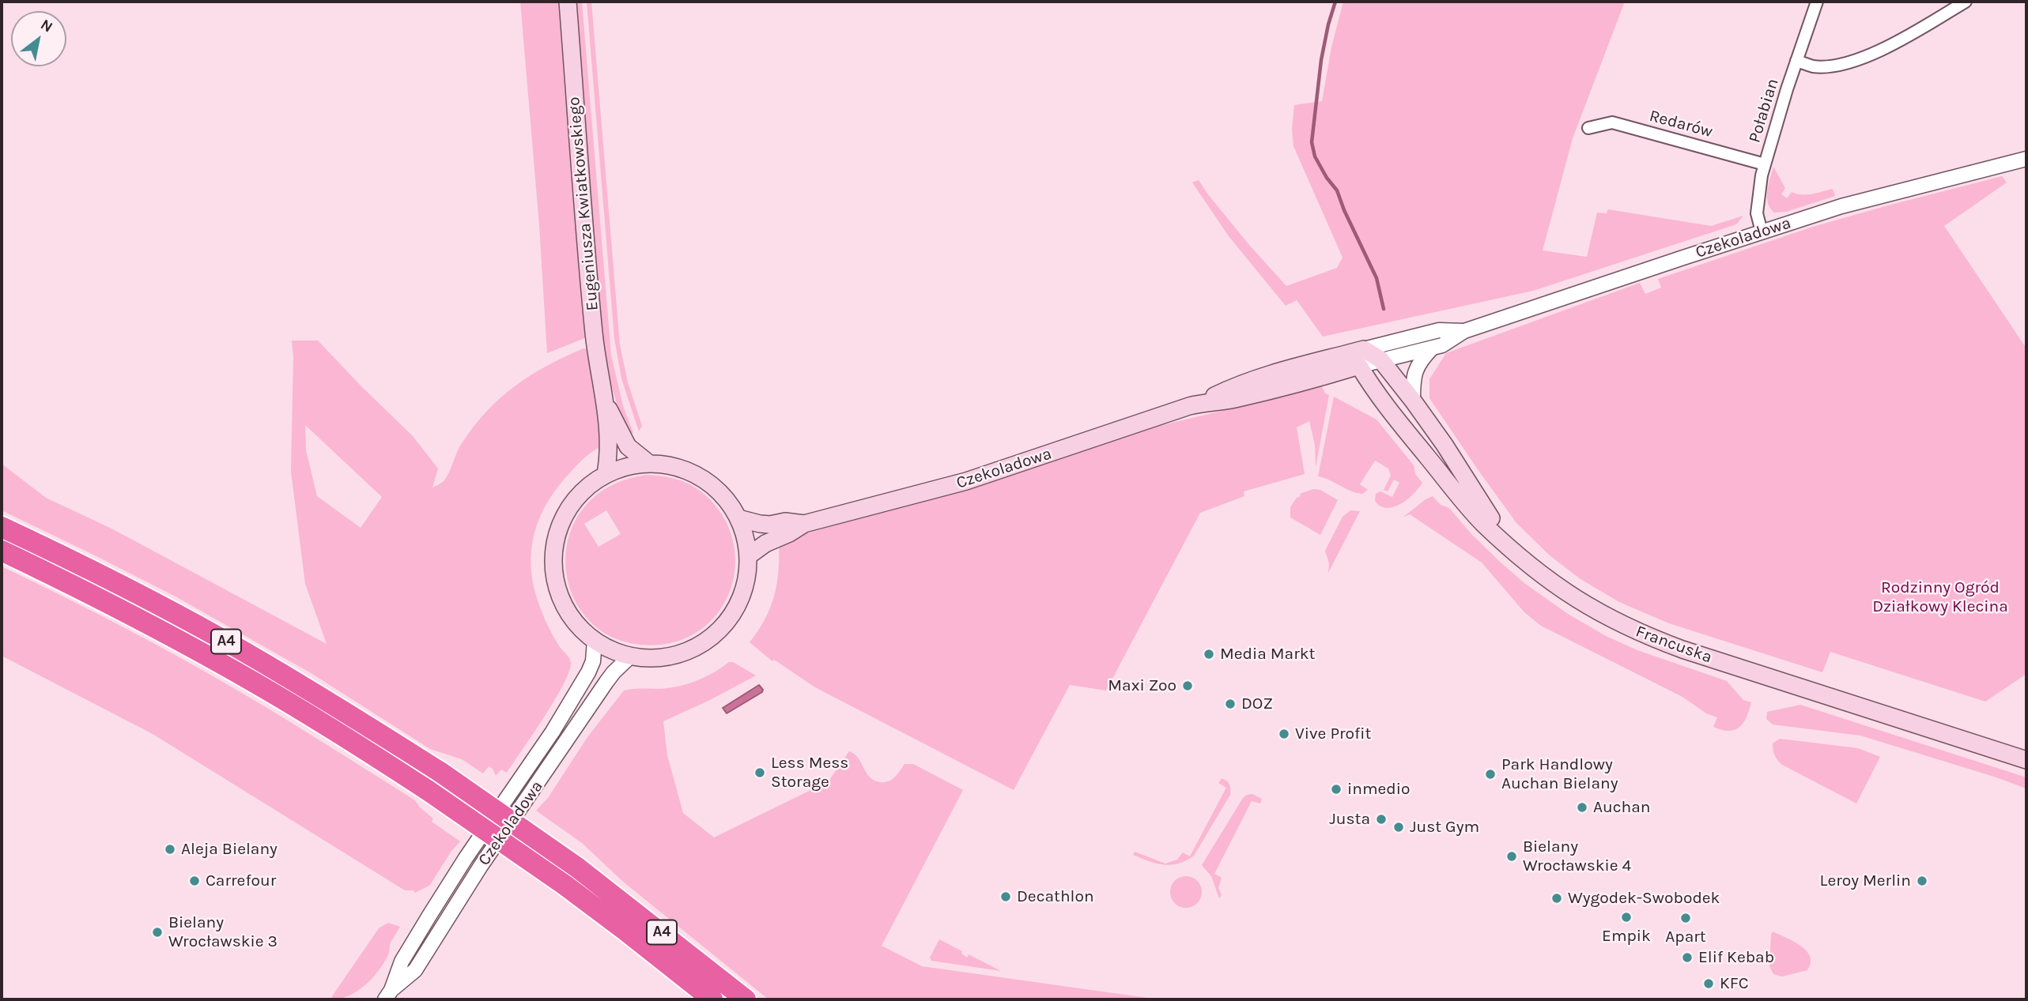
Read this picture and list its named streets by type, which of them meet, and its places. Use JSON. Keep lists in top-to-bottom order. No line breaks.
{"streets":{"highway":["A4"],"main road":["Eugeniusza Kwiatkowskiego","Czekoladowa","Francuska"],"street":["Połabian","Redarów"]},"crossings":[["Połabian","Redarów"],["Połabian","Czekoladowa"],["Eugeniusza Kwiatkowskiego","Czekoladowa"]],"parks":["Rodzinny Ogród Działkowy Klecina"],"places":["Media Markt","Maxi Zoo","DOZ","Vive Profit","Less Mess Storage","Park Handlowy Auchan Bielany","inmedio","Auchan","Justa","Just Gym","Aleja Bielany","Bielany Wrocławskie 4","Carrefour","Leroy Merlin","Decathlon","Wygodek-Swobodek","Empik","Apart","Bielany Wrocławskie 3","Elif Kebab","KFC"],"north":"top right"}
